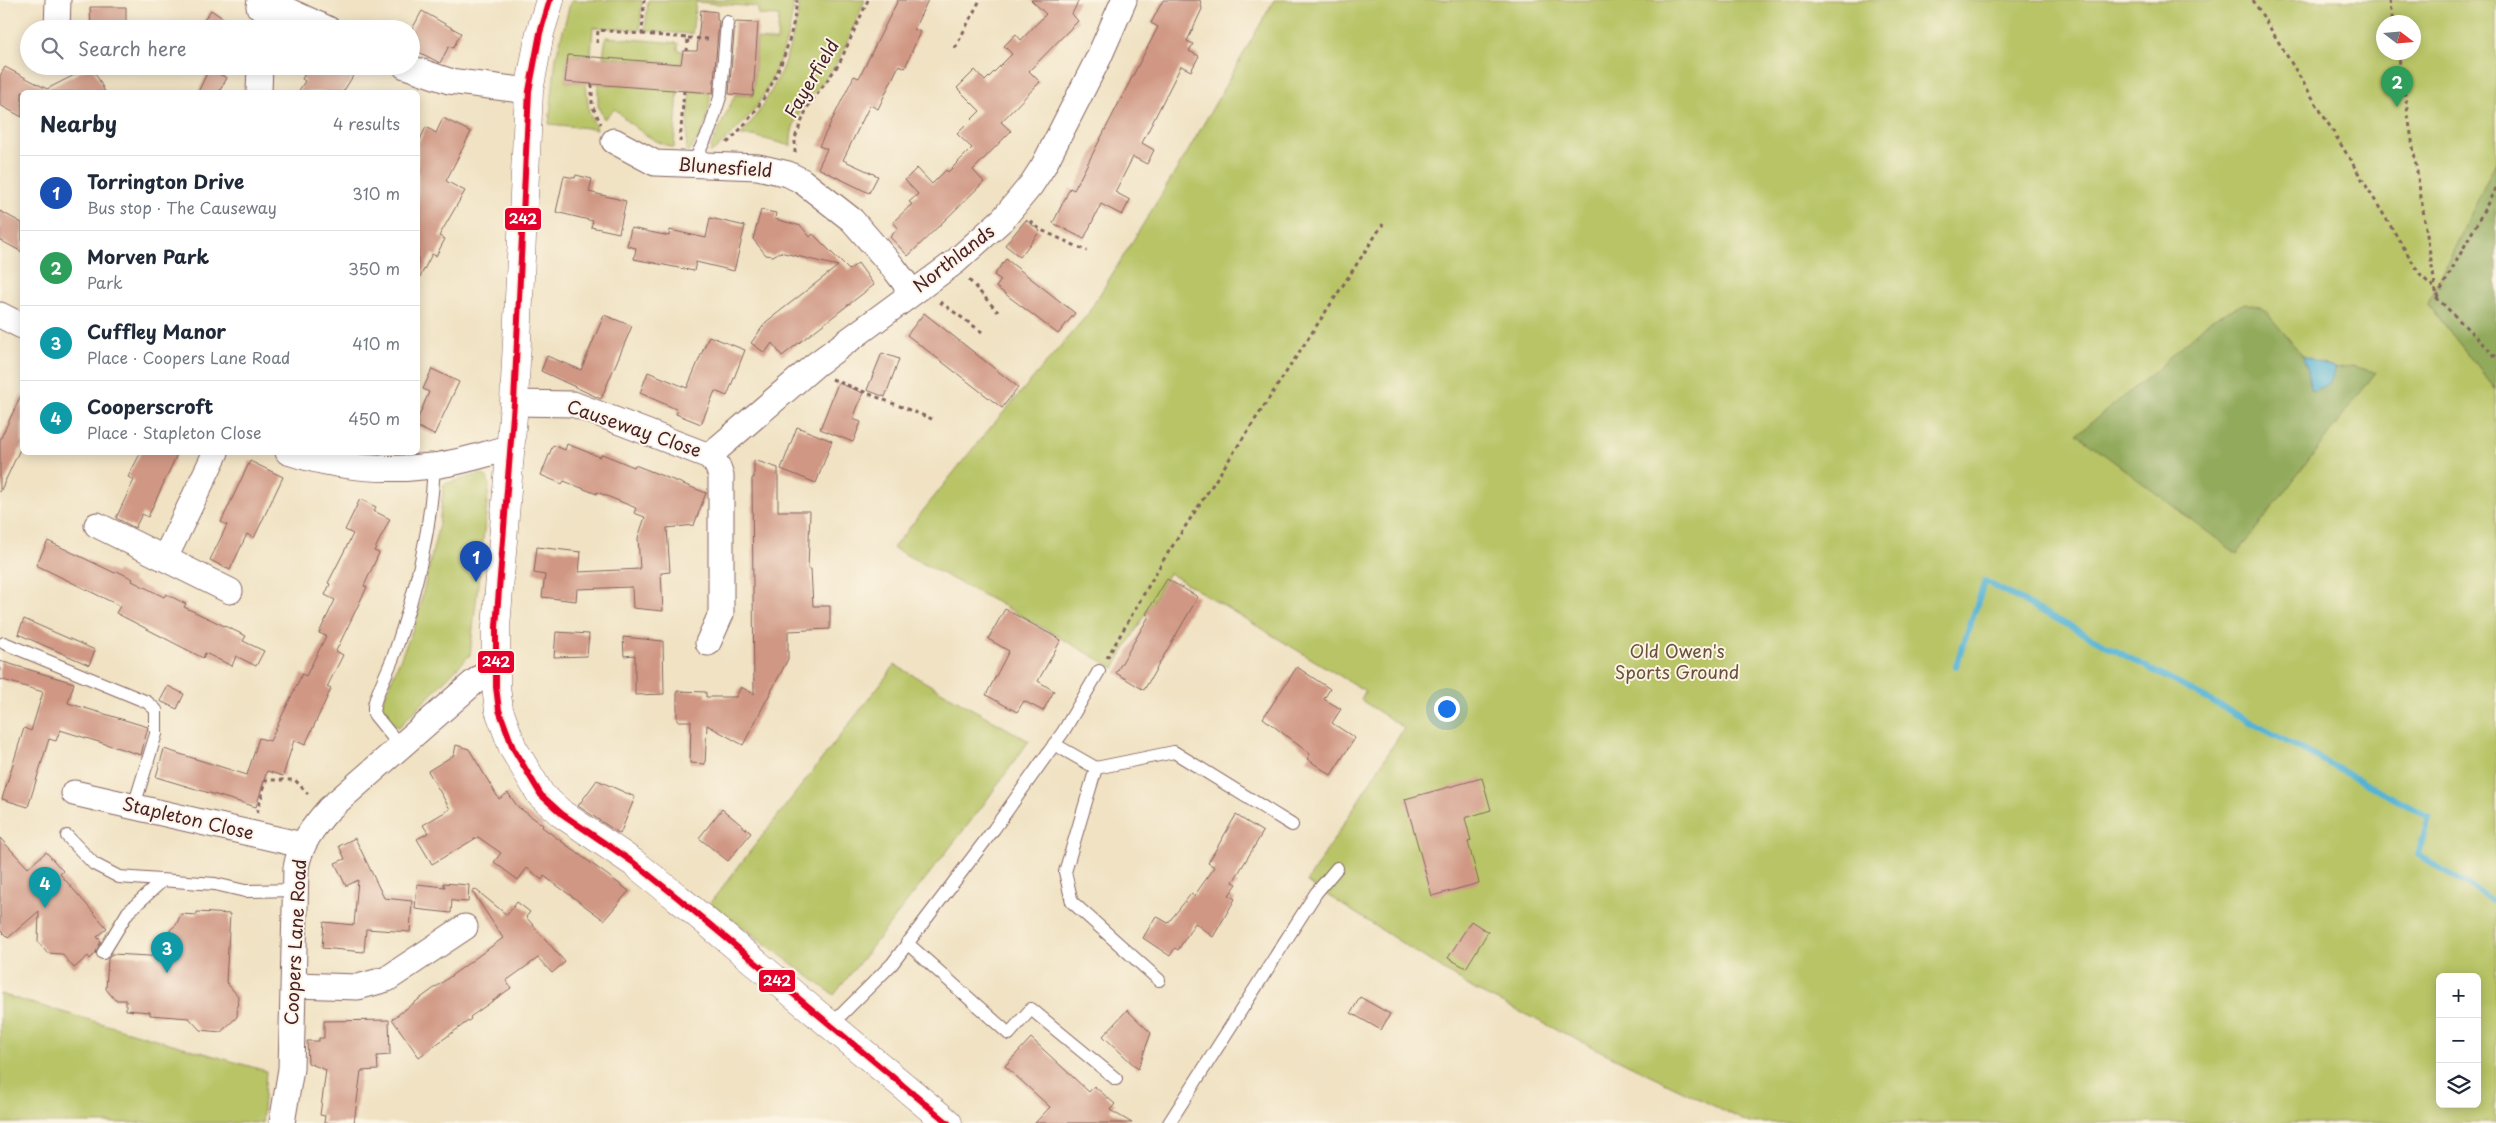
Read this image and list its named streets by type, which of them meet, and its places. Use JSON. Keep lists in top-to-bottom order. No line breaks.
{"streets":{"street":["Blunesfield","Northlands","Causeway Close","Stapleton Close","Coopers Lane Road"],"path":["Fayerfield"]},"crossings":[["Fayerfield","Blunesfield"],["Blunesfield","Northlands"],["Northlands","Causeway Close"],["Stapleton Close","Coopers Lane Road"]],"parks":["Old Owen's Sports Ground"],"lines":["transit line 242"],"north":"right","page":{"search":"Search here","pins":["2","1","4","3"],"heading":["Nearby","4 results"],"list":[{"mark":"1","name":"Torrington Drive","note":"Bus stop · The Causeway","value":"310 m"},{"mark":"2","name":"Morven Park","note":"Park","value":"350 m"},{"mark":"3","name":"Cuffley Manor","note":"Place · Coopers Lane Road","value":"410 m"},{"mark":"4","name":"Cooperscroft","note":"Place · Stapleton Close","value":"450 m"}],"map_buttons":["+","−"]}}
